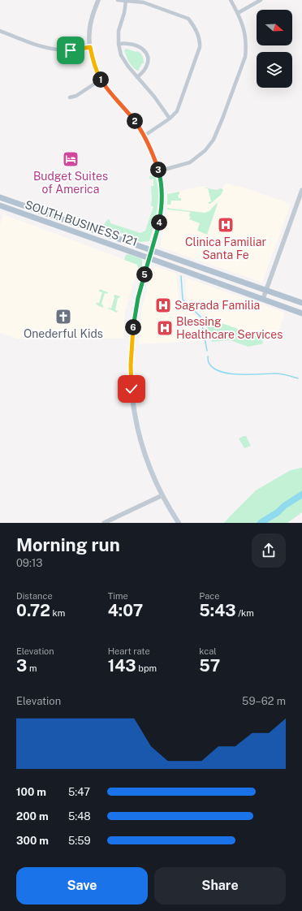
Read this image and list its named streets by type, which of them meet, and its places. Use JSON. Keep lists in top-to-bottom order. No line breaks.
{"streets":{"main road":["SOUTH BUSINESS 121"]},"places":{"hotel":["Budget Suites of America"],"hospital":["Clinica Familiar Santa Fe","Sagrada Familia","Blessing Healthcare Services"],"church":["Onederful Kids"]},"north":"right","page":{"pins":["1","2","3","4","5","6"],"heading":["Morning run","09:13"],"stats":[["Distance","0.72 km"],["Time","4:07"],["Pace","5:43 /km"],["Elevation","3 m"],["Heart rate","143 bpm"],["kcal","57"]],"chart":["Elevation","59–62 m"],"list":[{"name":"100 m","note":"5:47"},{"name":"200 m","note":"5:48"},{"name":"300 m","note":"5:59"}],"buttons":["Save","Share"]}}
